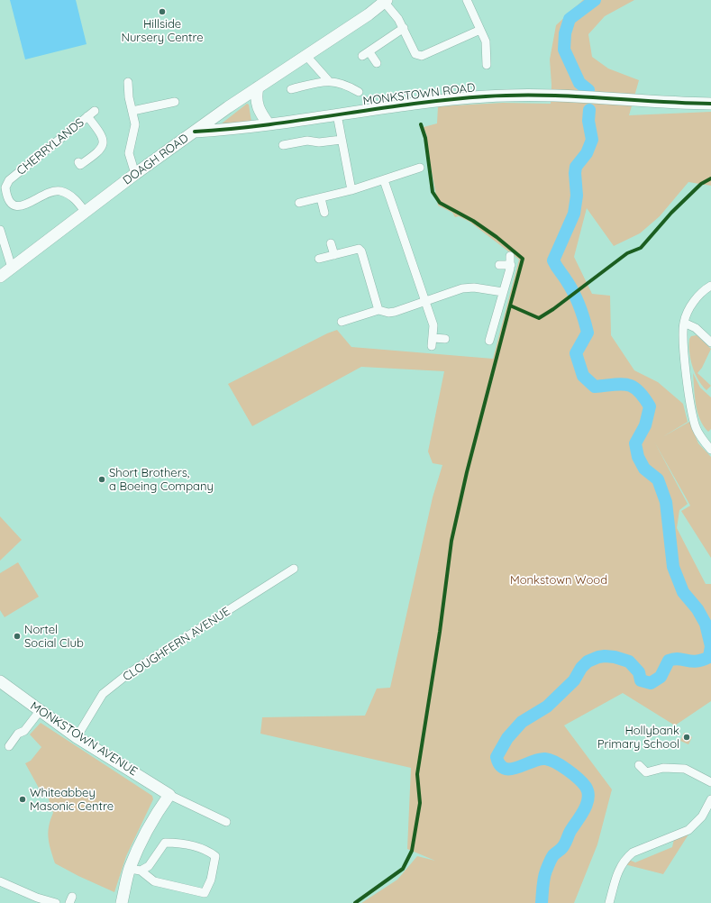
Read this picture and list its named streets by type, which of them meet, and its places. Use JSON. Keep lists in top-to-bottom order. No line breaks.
{"streets":{"street":["MONKSTOWN ROAD","CHERRYLANDS","DOAGH ROAD","CLOUGHFERN AVENUE","MONKSTOWN AVENUE"]},"crossings":[["MONKSTOWN ROAD","DOAGH ROAD"],["CHERRYLANDS","DOAGH ROAD"],["CLOUGHFERN AVENUE","MONKSTOWN AVENUE"]],"parks":["Monkstown Wood"],"places":["Hillside Nursery Centre","Short Brothers, a Boeing Company","Nortel Social Club","Hollybank Primary School","Whiteabbey Masonic Centre"]}
